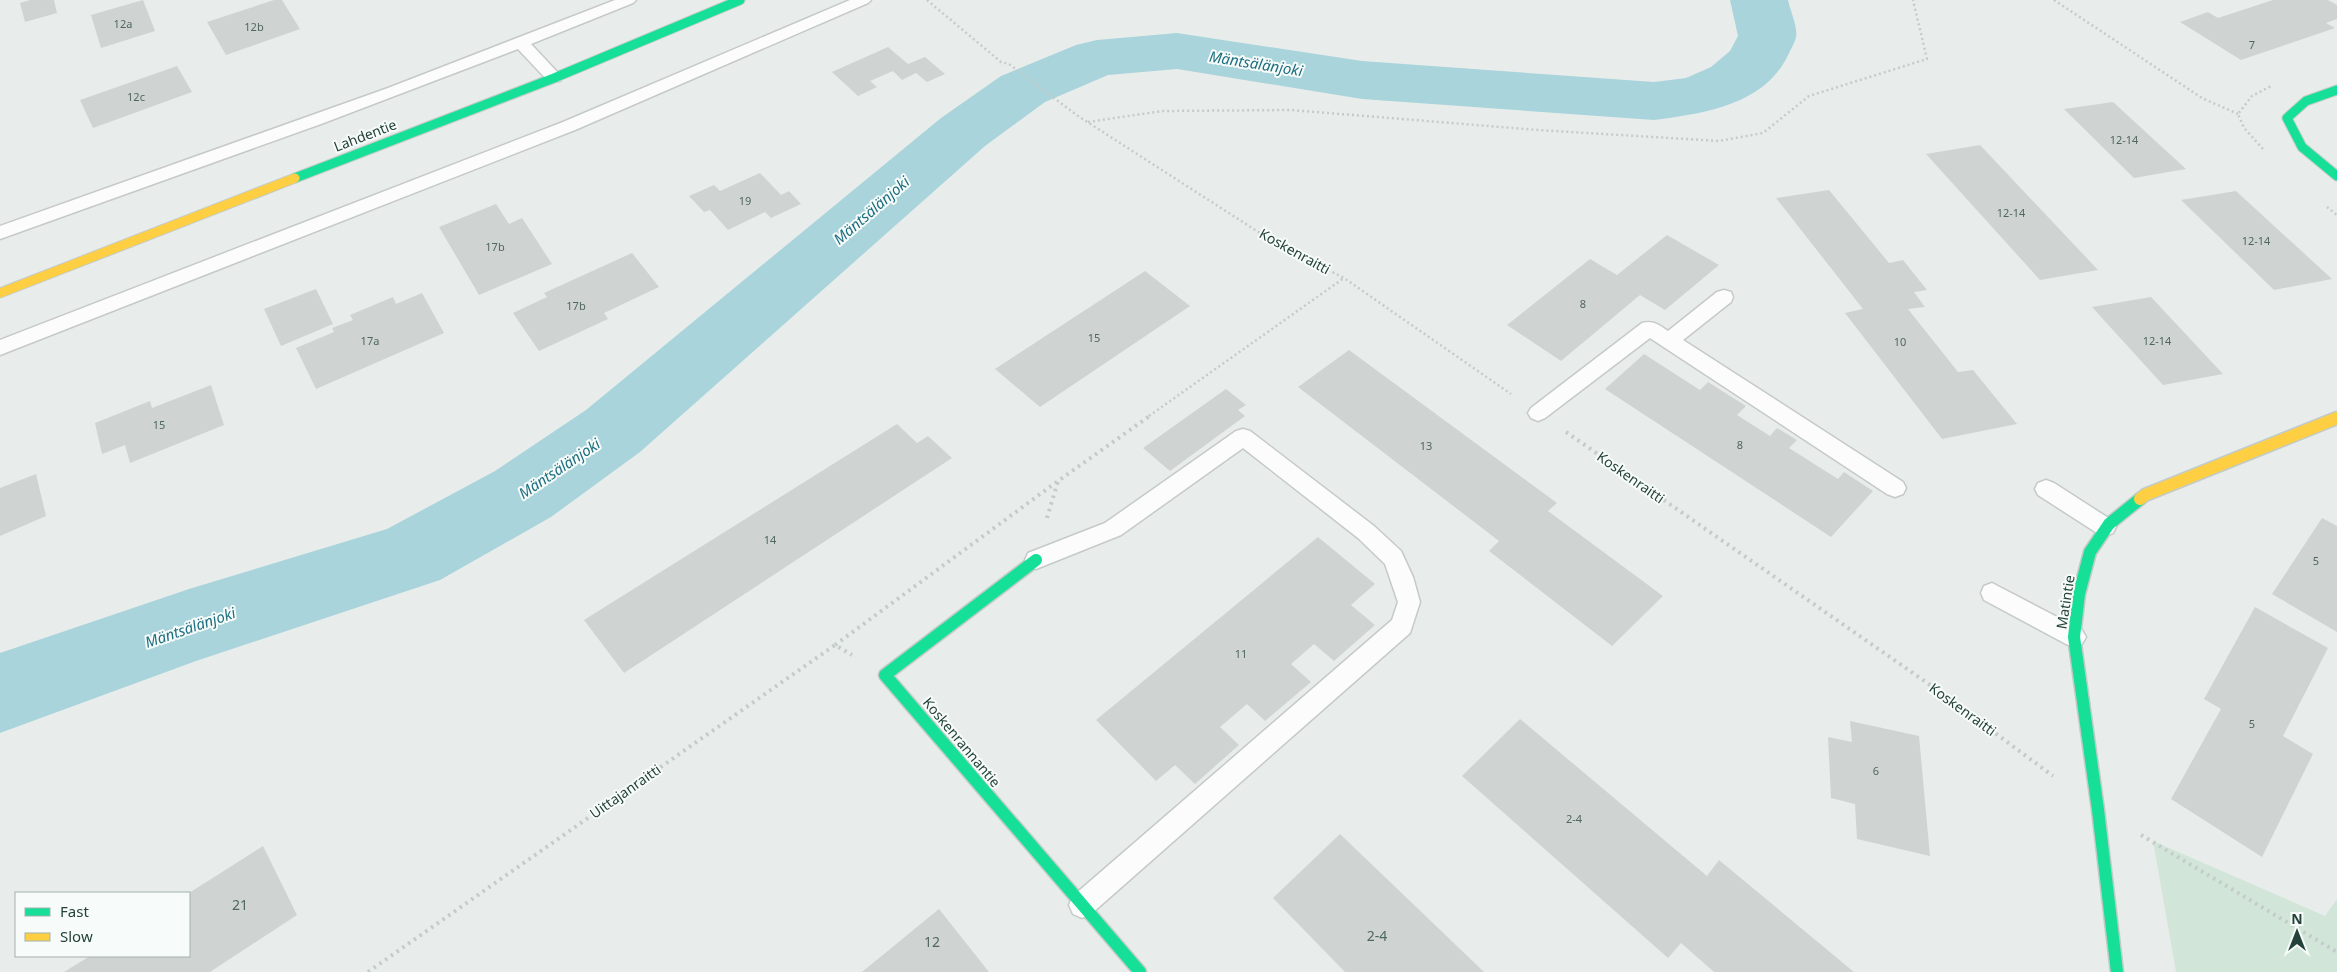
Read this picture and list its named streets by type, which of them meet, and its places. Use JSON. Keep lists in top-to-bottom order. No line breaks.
{"streets":{"street":["Lahdentie","Matintie","Koskenrannantie"],"path":["Koskenraitti","Uittajanraitti"]},"crossings":[["Koskenraitti","Matintie"],["Koskenraitti","Uittajanraitti"]],"water":["Mäntsälänjoki"],"house_numbers":["12a","12b","7","12c","12-14","19","12-14","12-14","17b","8","17b","15","17a","12-14","10","15","8","13","14","5","11","5","6","2-4","21","2-4","12"],"legend":["Fast","Slow"],"north":"top"}
